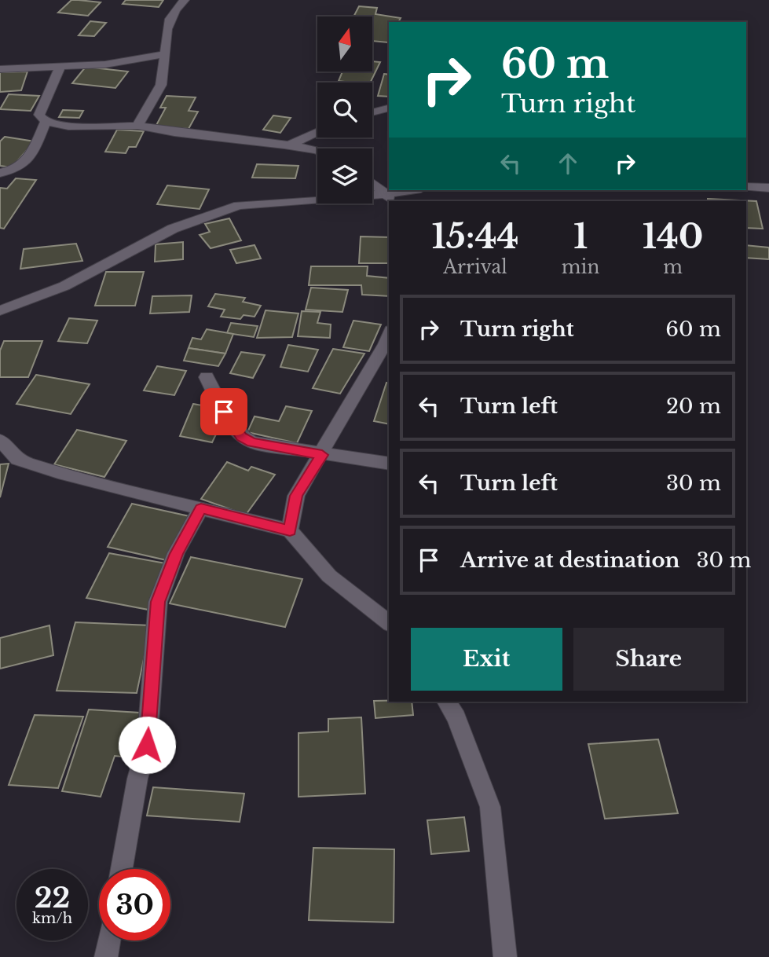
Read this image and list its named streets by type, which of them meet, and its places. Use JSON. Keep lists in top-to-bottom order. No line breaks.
{"north":"top","page":{"turn":["60 m","Turn right"],"eta":["15:44","Arrival","1","min","140","m"],"list":[{"name":"Turn right","value":"60 m"},{"name":"Turn left","value":"20 m"},{"name":"Turn left","value":"30 m"},{"name":"Arrive at destination","value":"30 m"}],"buttons":["Exit","Share"],"speed":"22 km/h","limit":"30"}}
